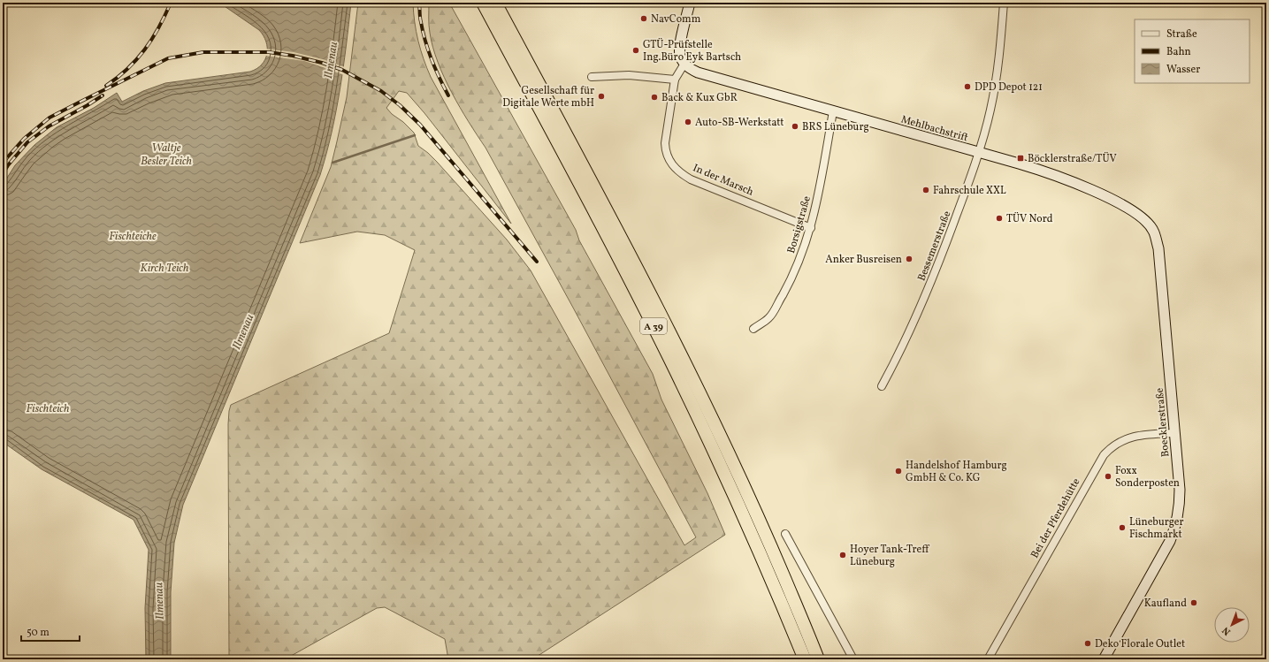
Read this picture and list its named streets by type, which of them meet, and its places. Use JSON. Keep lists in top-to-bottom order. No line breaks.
{"streets":{"highway":["A 39"],"street":["Mehlbachstrift","In der Marsch","Borsigstraße","Bessemerstraße","Boecklerstraße","Bei der Pferdehütte"]},"crossings":[["Mehlbachstrift","In der Marsch"],["Mehlbachstrift","Borsigstraße"],["Mehlbachstrift","Bessemerstraße"],["Mehlbachstrift","Boecklerstraße"],["In der Marsch","Borsigstraße"],["Boecklerstraße","Bei der Pferdehütte"]],"water":["Ilmenau","Waltje Besler Teich","Fischteiche","Kirch Teich","Fischteich"],"places":{"other":["NavComm","GTÜ-Prüfstelle Ing.Büro Eyk Bartsch","DPD Depot 121","Gesellschaft für Digitale Werte mbH","Back & Kux GbR","Auto-SB-Werkstatt","BRS Lüneburg","Fahrschule XXL","TÜV Nord","Anker Busreisen","Handelshof Hamburg GmbH & Co. KG","Foxx Sonderposten","Lüneburger Fischmarkt","Hoyer Tank-Treff Lüneburg","Kaufland","Deko Florale Outlet"],"transit":["Böcklerstraße/TÜV"]},"legend":["Straße","Bahn","Wasser"],"scale_bar":"50 m","north":"bottom left"}
